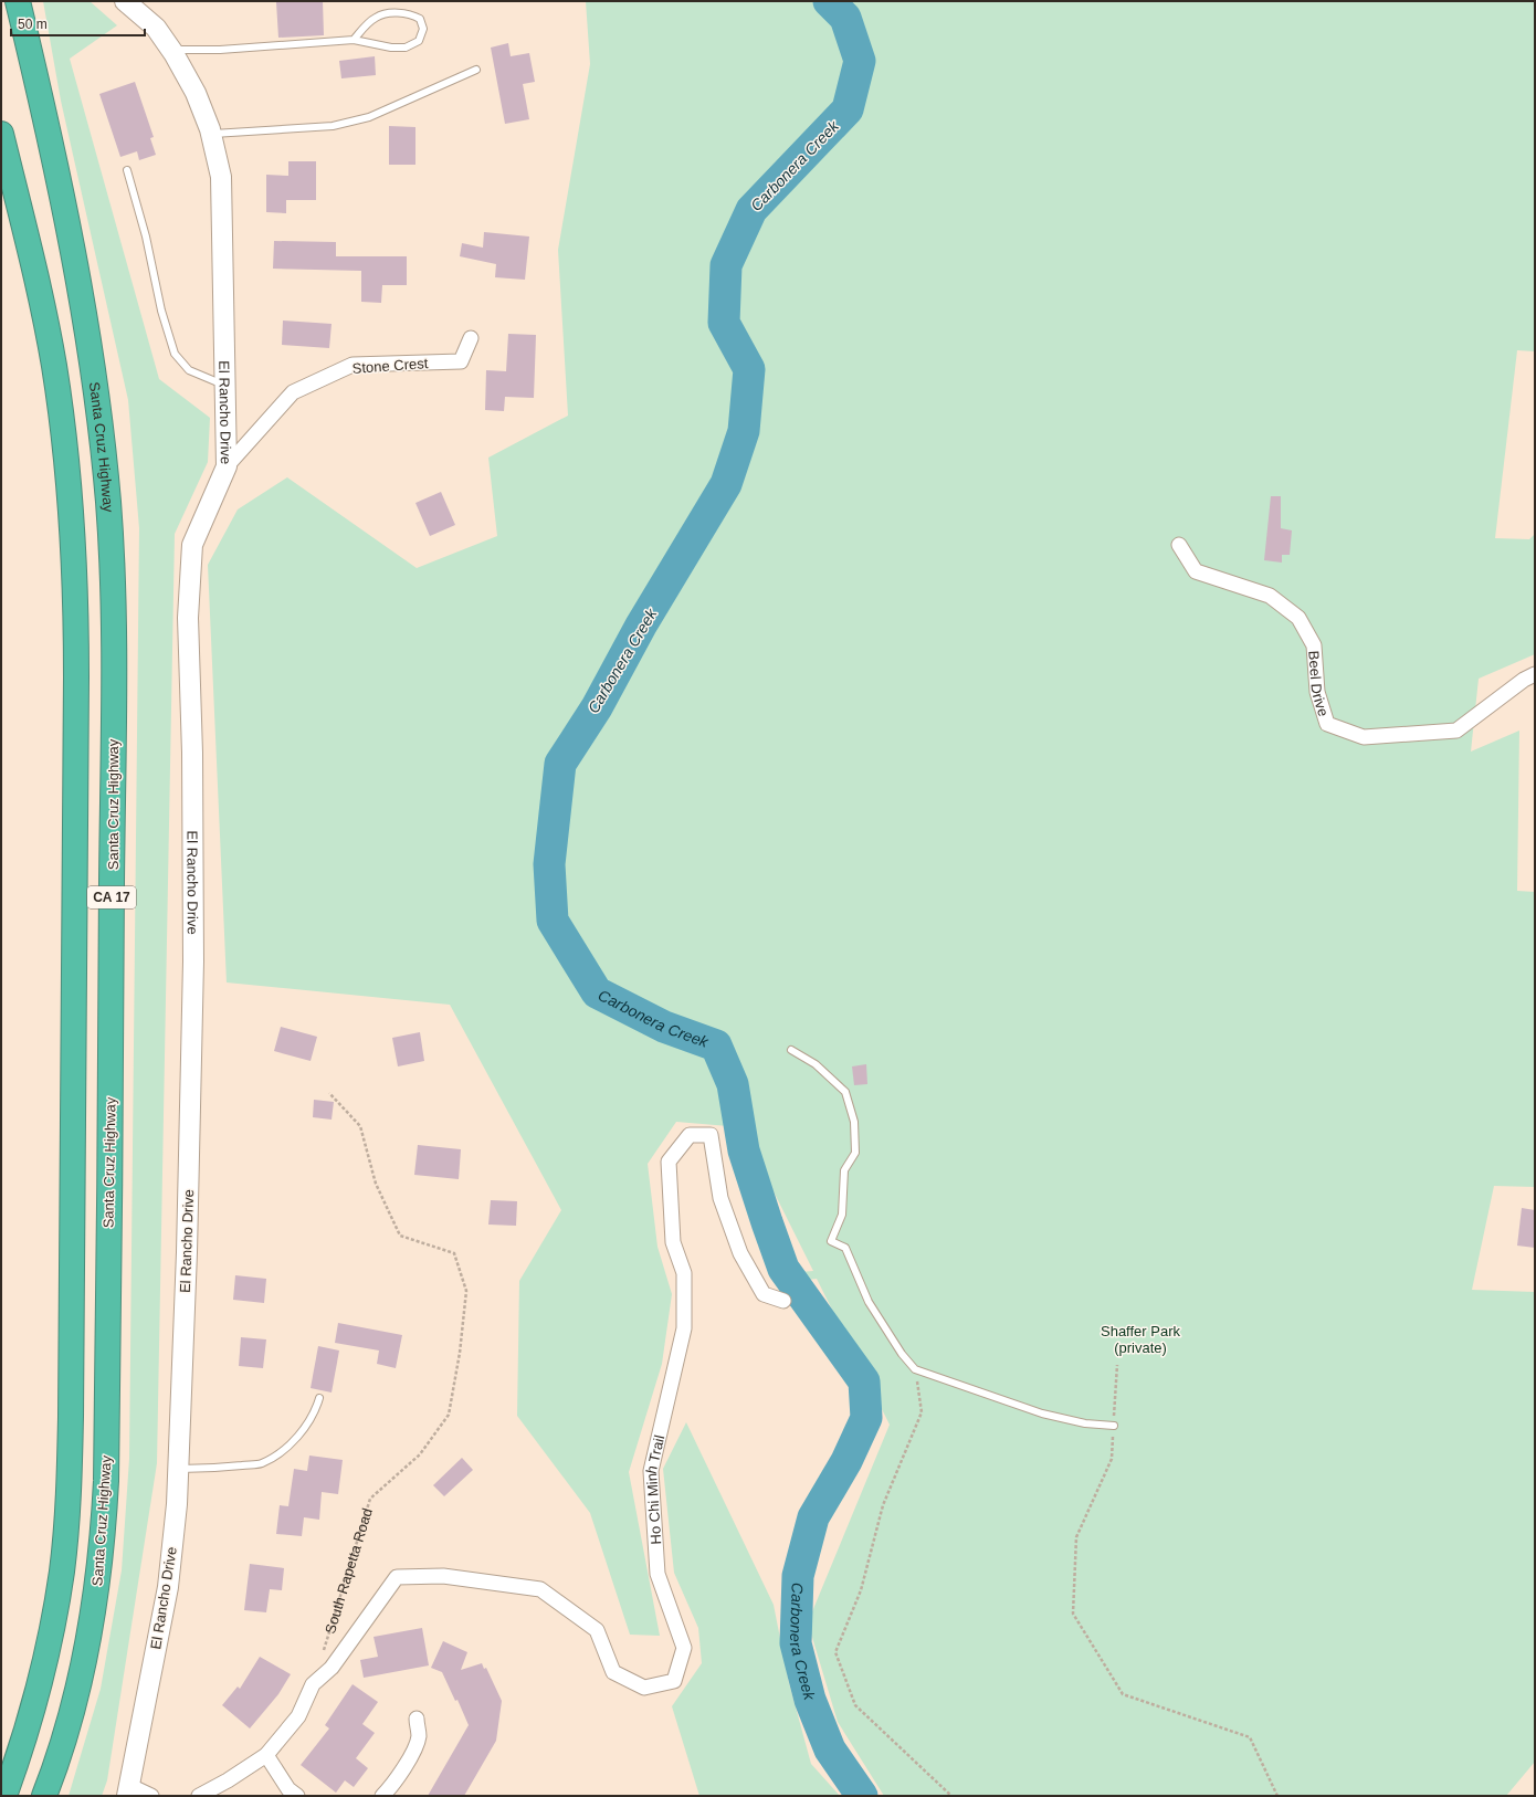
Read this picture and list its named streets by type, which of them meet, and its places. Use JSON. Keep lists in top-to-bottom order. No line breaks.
{"streets":{"highway":["Santa Cruz Highway","CA 17"],"street":["Stone Crest","El Rancho Drive","Beel Drive","Ho Chi Minh Trail"],"path":["South Rapetta Road"]},"crossings":[["Stone Crest","El Rancho Drive"]],"water":["Carbonera Creek"],"parks":["Shaffer Park (private)"],"scale_bar":"50 m"}
